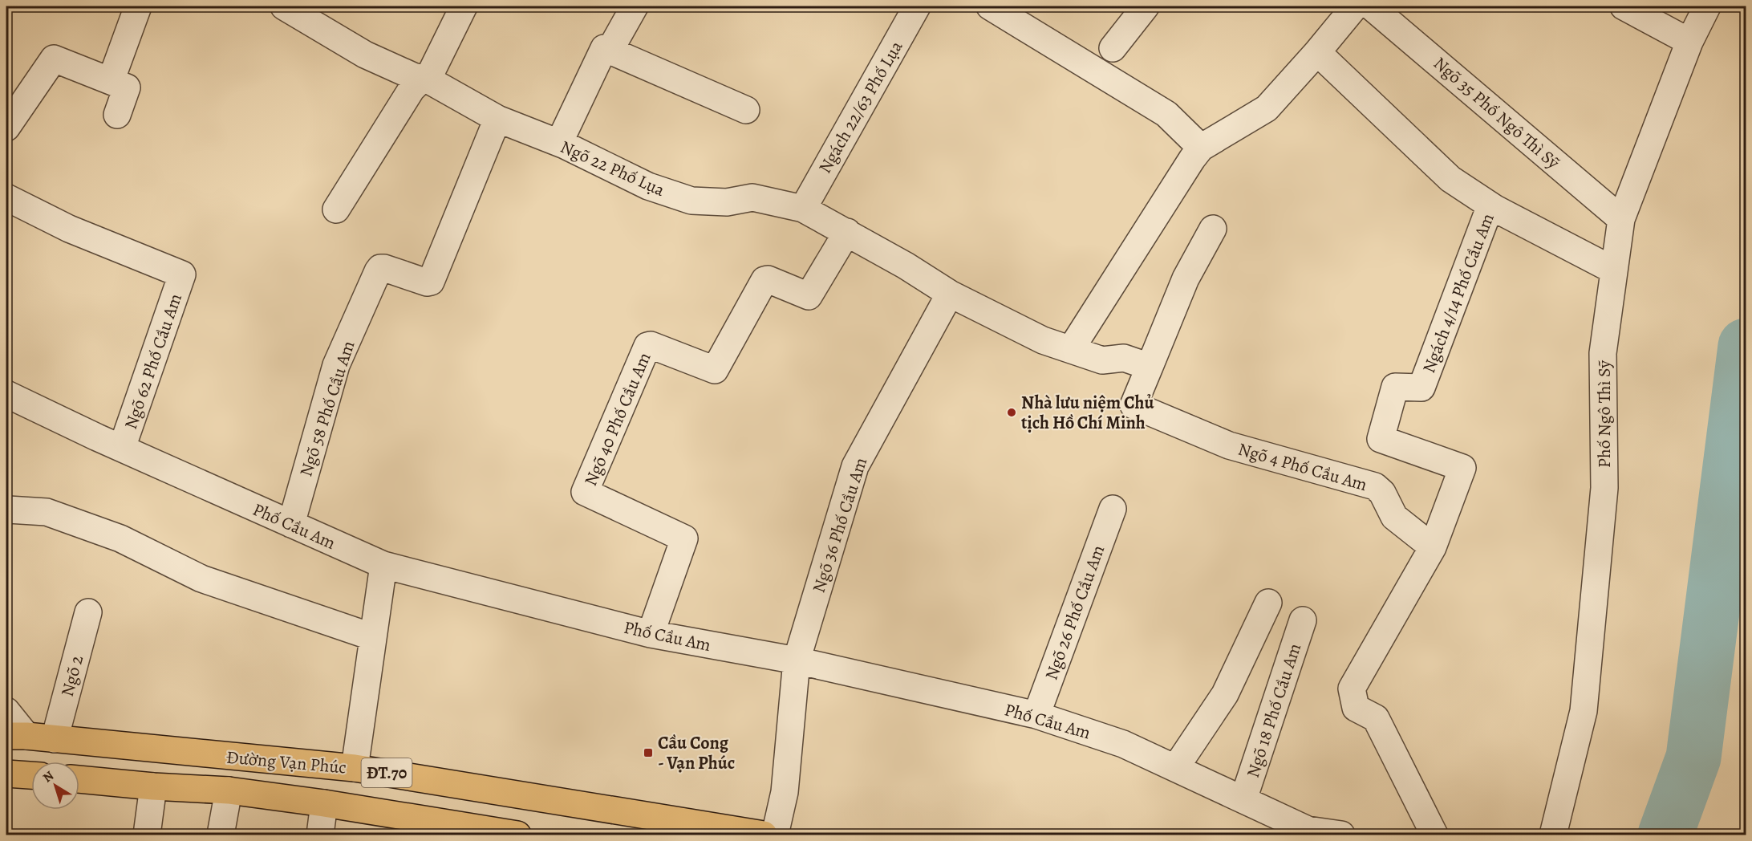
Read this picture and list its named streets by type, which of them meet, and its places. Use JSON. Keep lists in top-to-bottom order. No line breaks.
{"streets":{"main road":["Đường Vạn Phúc","ĐT.70"],"street":["Ngách 22/63 Phố Lụa","Ngõ 35 Phố Ngô Thì Sỹ","Ngõ 22 Phố Lụa","Ngách 4/14 Phố Cầu Am","Ngõ 62 Phố Cầu Am","Ngõ 58 Phố Cầu Am","Phố Ngô Thì Sỹ","Ngõ 40 Phố Cầu Am","Ngõ 4 Phố Cầu Am","Ngõ 36 Phố Cầu Am","Phố Cầu Am","Ngõ 26 Phố Cầu Am","Ngõ 2","Ngõ 18 Phố Cầu Am"]},"crossings":[["Ngách 22/63 Phố Lụa","Ngõ 22 Phố Lụa"],["Ngõ 35 Phố Ngô Thì Sỹ","Phố Ngô Thì Sỹ"],["Ngõ 22 Phố Lụa","Ngõ 58 Phố Cầu Am"],["Ngõ 22 Phố Lụa","Ngõ 40 Phố Cầu Am"],["Ngõ 22 Phố Lụa","Ngõ 36 Phố Cầu Am"],["Ngách 4/14 Phố Cầu Am","Ngõ 4 Phố Cầu Am"],["Ngõ 62 Phố Cầu Am","Phố Cầu Am"],["Ngõ 58 Phố Cầu Am","Phố Cầu Am"],["Ngõ 40 Phố Cầu Am","Phố Cầu Am"],["Ngõ 36 Phố Cầu Am","Phố Cầu Am"],["Phố Cầu Am","Ngõ 26 Phố Cầu Am"],["Phố Cầu Am","Ngõ 18 Phố Cầu Am"],["Ngõ 2","Đường Vạn Phúc"]],"places":{"other":["Nhà lưu niệm Chủ tịch Hồ Chí Minh"],"transit":["Cầu Cong - Vạn Phúc"]},"north":"top left"}
